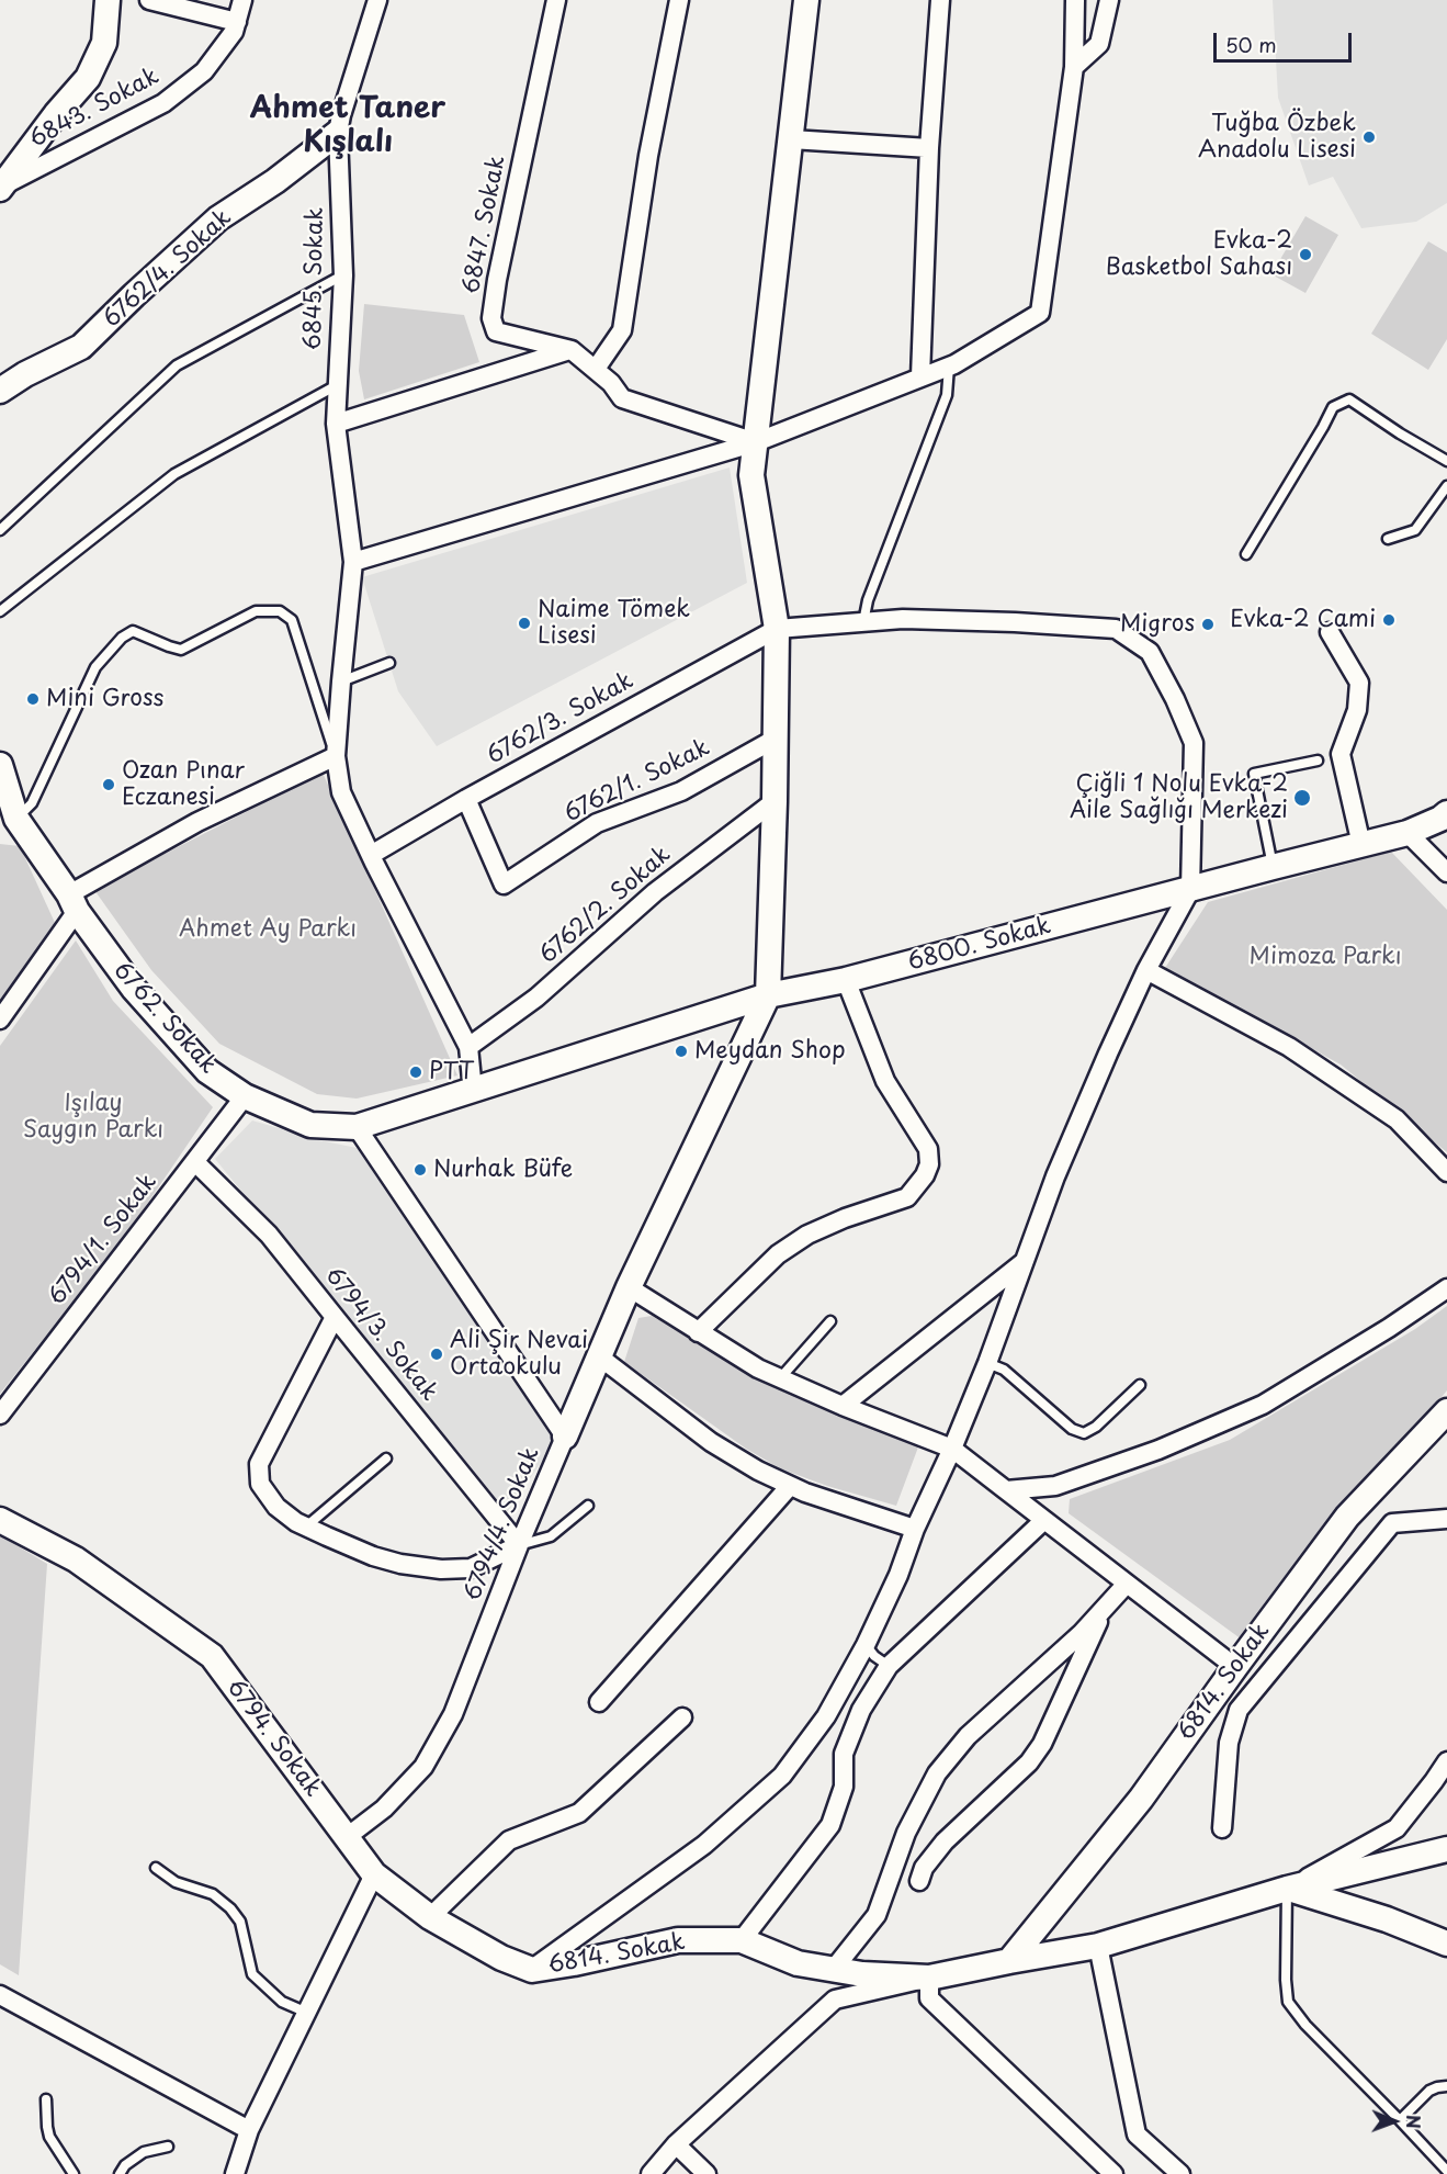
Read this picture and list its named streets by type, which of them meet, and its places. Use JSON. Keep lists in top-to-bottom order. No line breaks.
{"streets":{"street":["6843. Sokak","6847. Sokak","6762/4. Sokak","6845. Sokak","6762/3. Sokak","6762/1. Sokak","6762/2. Sokak","6800. Sokak","6762. Sokak","6794/1. Sokak","6794/3. Sokak","6794/4. Sokak","6814. Sokak","6794. Sokak"]},"crossings":[["6762/4. Sokak","6845. Sokak"],["6845. Sokak","6762/3. Sokak"],["6845. Sokak","6762/2. Sokak"],["6762/3. Sokak","6762/1. Sokak"],["6800. Sokak","6762. Sokak"],["6762. Sokak","6794/1. Sokak"],["6762. Sokak","6794/4. Sokak"],["6794/1. Sokak","6794/3. Sokak"],["6794/3. Sokak","6794/4. Sokak"],["6794/4. Sokak","6794. Sokak"],["6814. Sokak","6794. Sokak"]],"districts":["Ahmet Taner Kışlalı"],"parks":["Ahmet Ay Parkı","Mimoza Parkı","Işılay Saygın Parkı"],"places":["Tuğba Özbek Anadolu Lisesi","Evka-2 Basketbol Sahası","Evka-2 Cami","Naime Tömek Lisesi","Migros","Mini Gross","Ozan Pınar Eczanesi","Çiğli 1 Nolu Evka-2 Aile Sağlığı Merkezi","Meydan Shop","PTT","Nurhak Büfe","Ali Şir Nevai Ortaokulu"],"scale_bar":"50 m","north":"right"}
